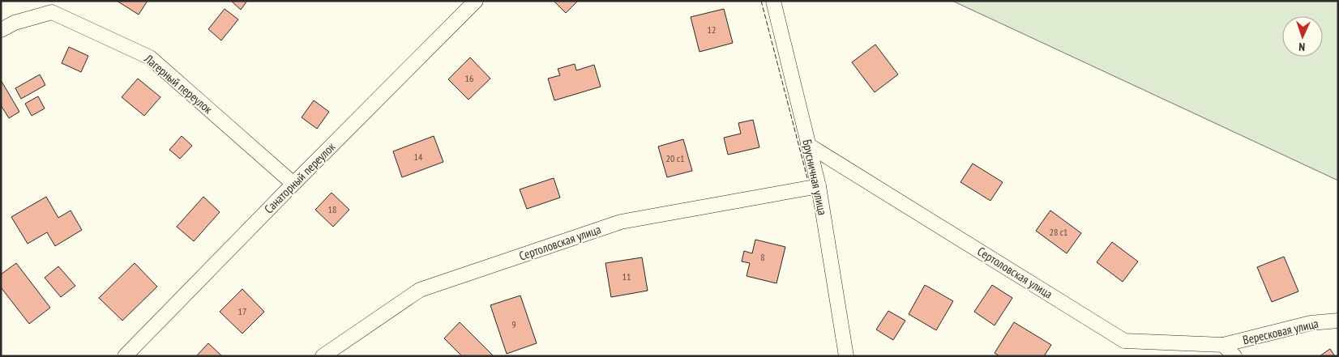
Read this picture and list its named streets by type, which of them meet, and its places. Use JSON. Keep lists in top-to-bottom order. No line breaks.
{"streets":{"street":["Лагерный переулок","Брусничная улица","Санаторный переулок","Сертоловская улица","Вересковая улица"]},"crossings":[["Лагерный переулок","Санаторный переулок"],["Брусничная улица","Сертоловская улица"],["Сертоловская улица","Вересковая улица"]],"house_numbers":["12","16","14","20 с1","18","28 с1","8","11","17","9"],"north":"bottom"}
